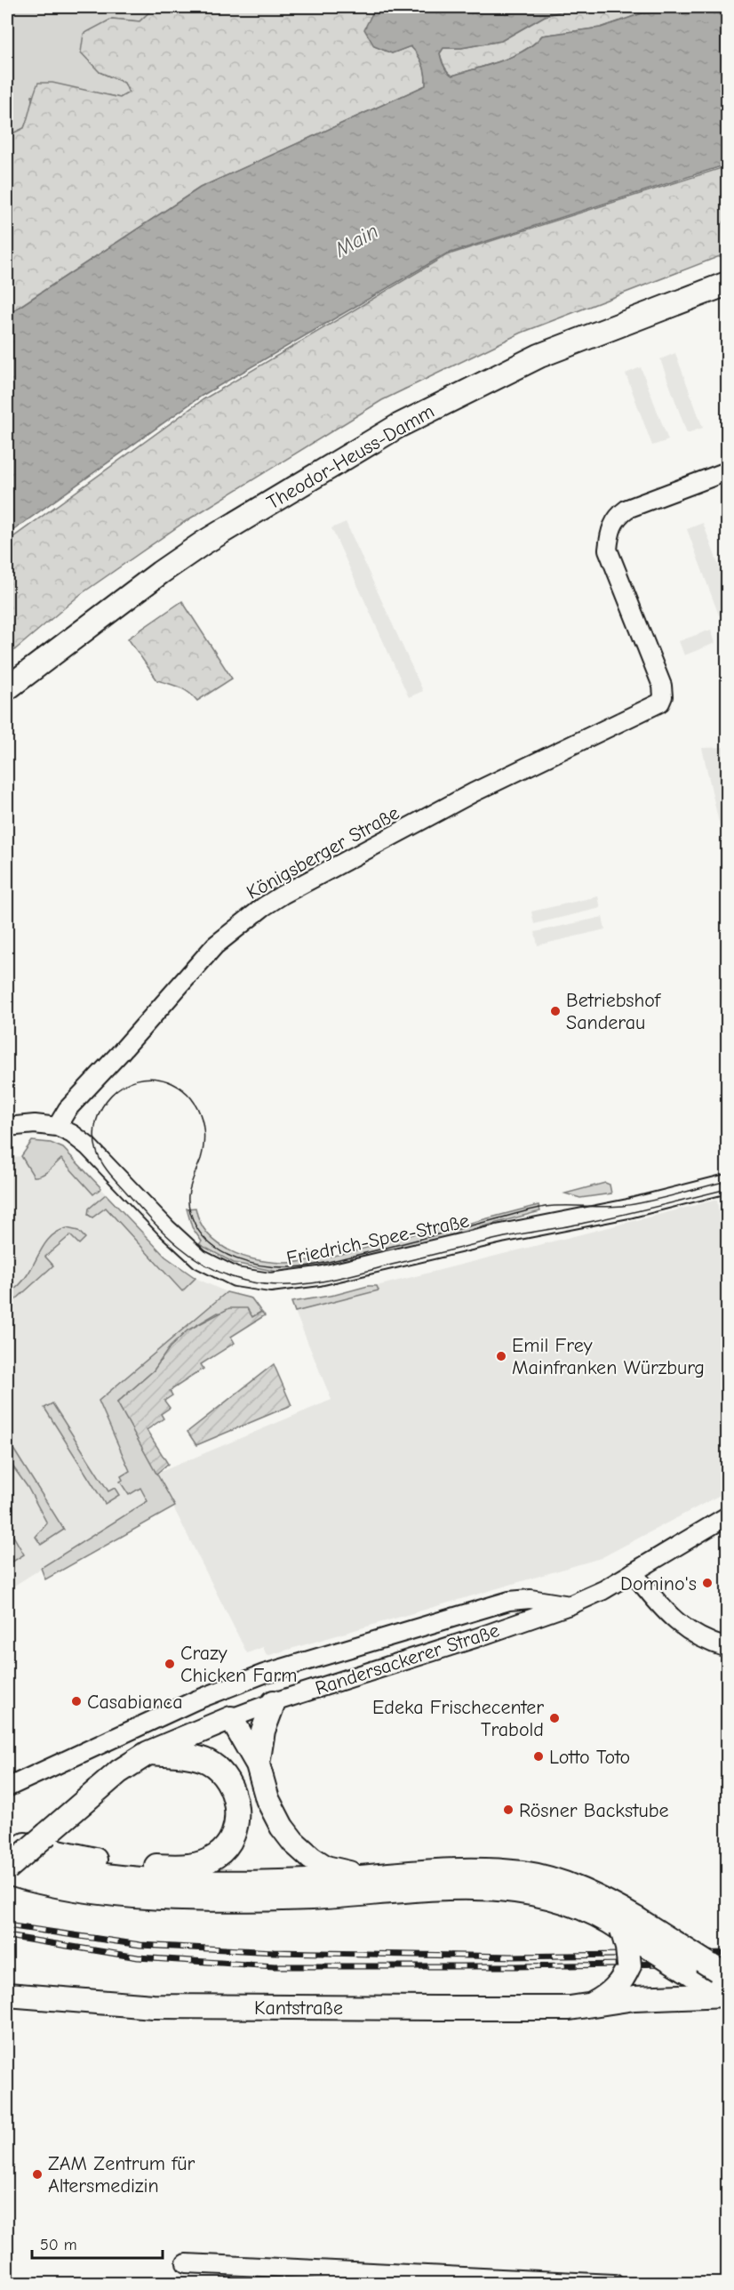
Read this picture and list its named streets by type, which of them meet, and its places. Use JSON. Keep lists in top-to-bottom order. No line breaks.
{"streets":{"main road":["Theodor-Heuss-Damm","Randersackerer Straße","Kantstraße"],"street":["Königsberger Straße","Friedrich-Spee-Straße"]},"crossings":[["Königsberger Straße","Friedrich-Spee-Straße"]],"water":["Main"],"places":["Betriebshof Sanderau","Emil Frey Mainfranken Würzburg","Domino's","Crazy Chicken Farm","Casabianca","Edeka Frischecenter Trabold","Lotto Toto","Rösner Backstube","ZAM Zentrum für Altersmedizin"],"scale_bar":"50 m"}
